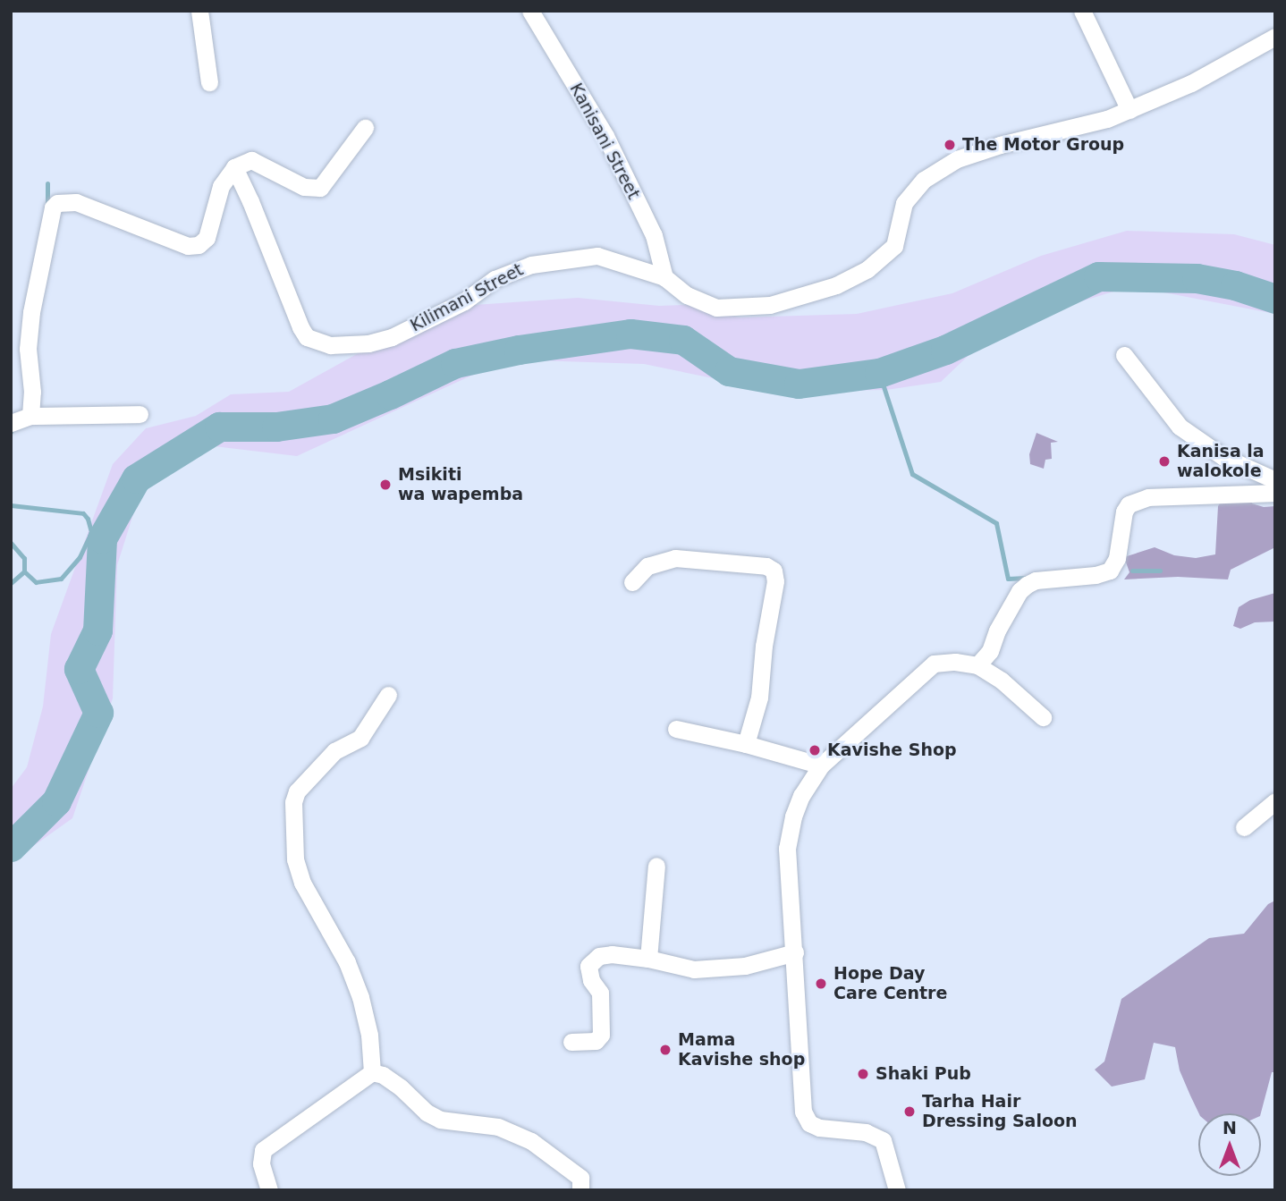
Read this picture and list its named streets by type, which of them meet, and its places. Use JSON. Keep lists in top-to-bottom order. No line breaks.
{"streets":{"street":["Kanisani Street","Kilimani Street"]},"crossings":[["Kanisani Street","Kilimani Street"]],"places":["The Motor Group","Kanisa la walokole","Msikiti wa wapemba","Kavishe Shop","Hope Day Care Centre","Mama Kavishe shop","Shaki Pub","Tarha Hair Dressing Saloon"],"north":"top"}
